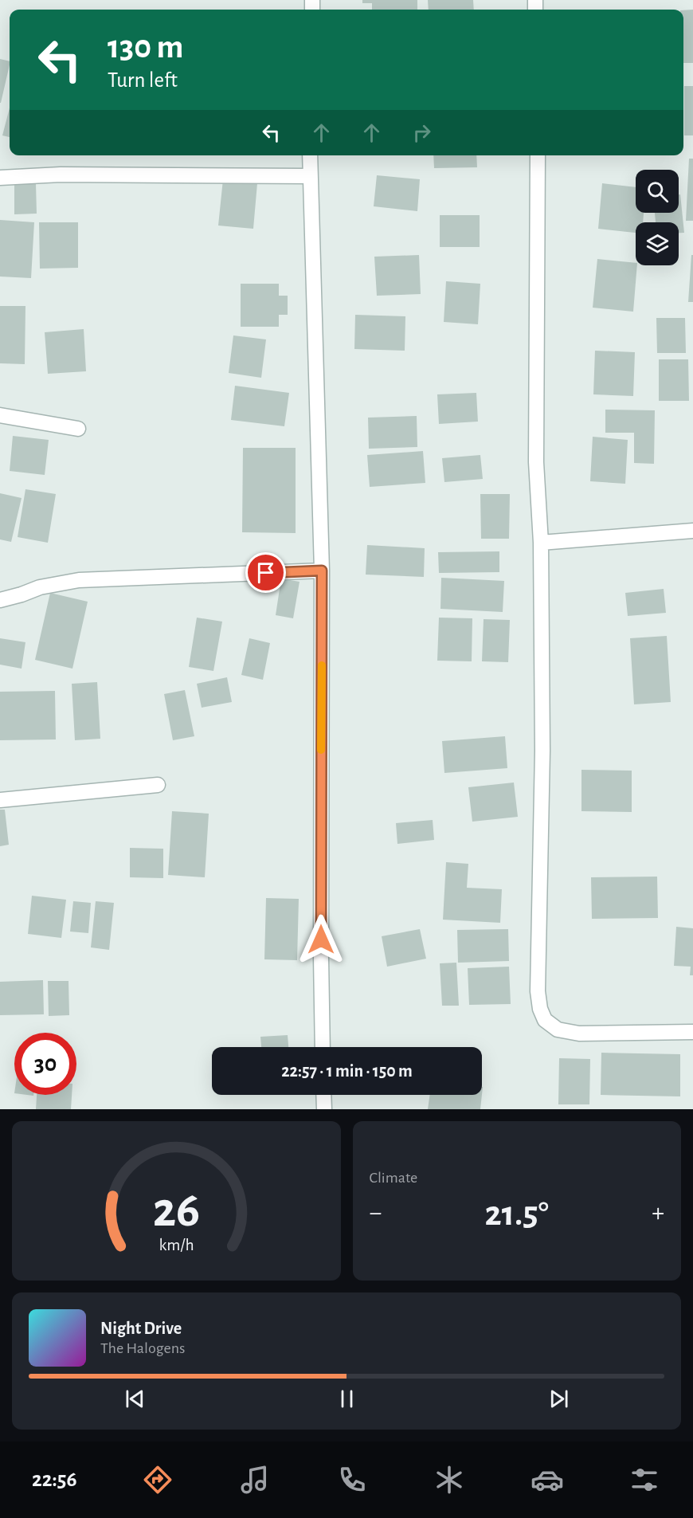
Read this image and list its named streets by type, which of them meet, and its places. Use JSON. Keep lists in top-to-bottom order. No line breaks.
{"page":{"turn":["130 m","Turn left"],"limit":"30","trip":"22:57 · 1 min · 150 m","tile":"Climate","heat":["−","21.5°","+"],"song":["Night Drive","The Halogens"],"tabs":"22:56","gauge":["26","km/h"]}}
